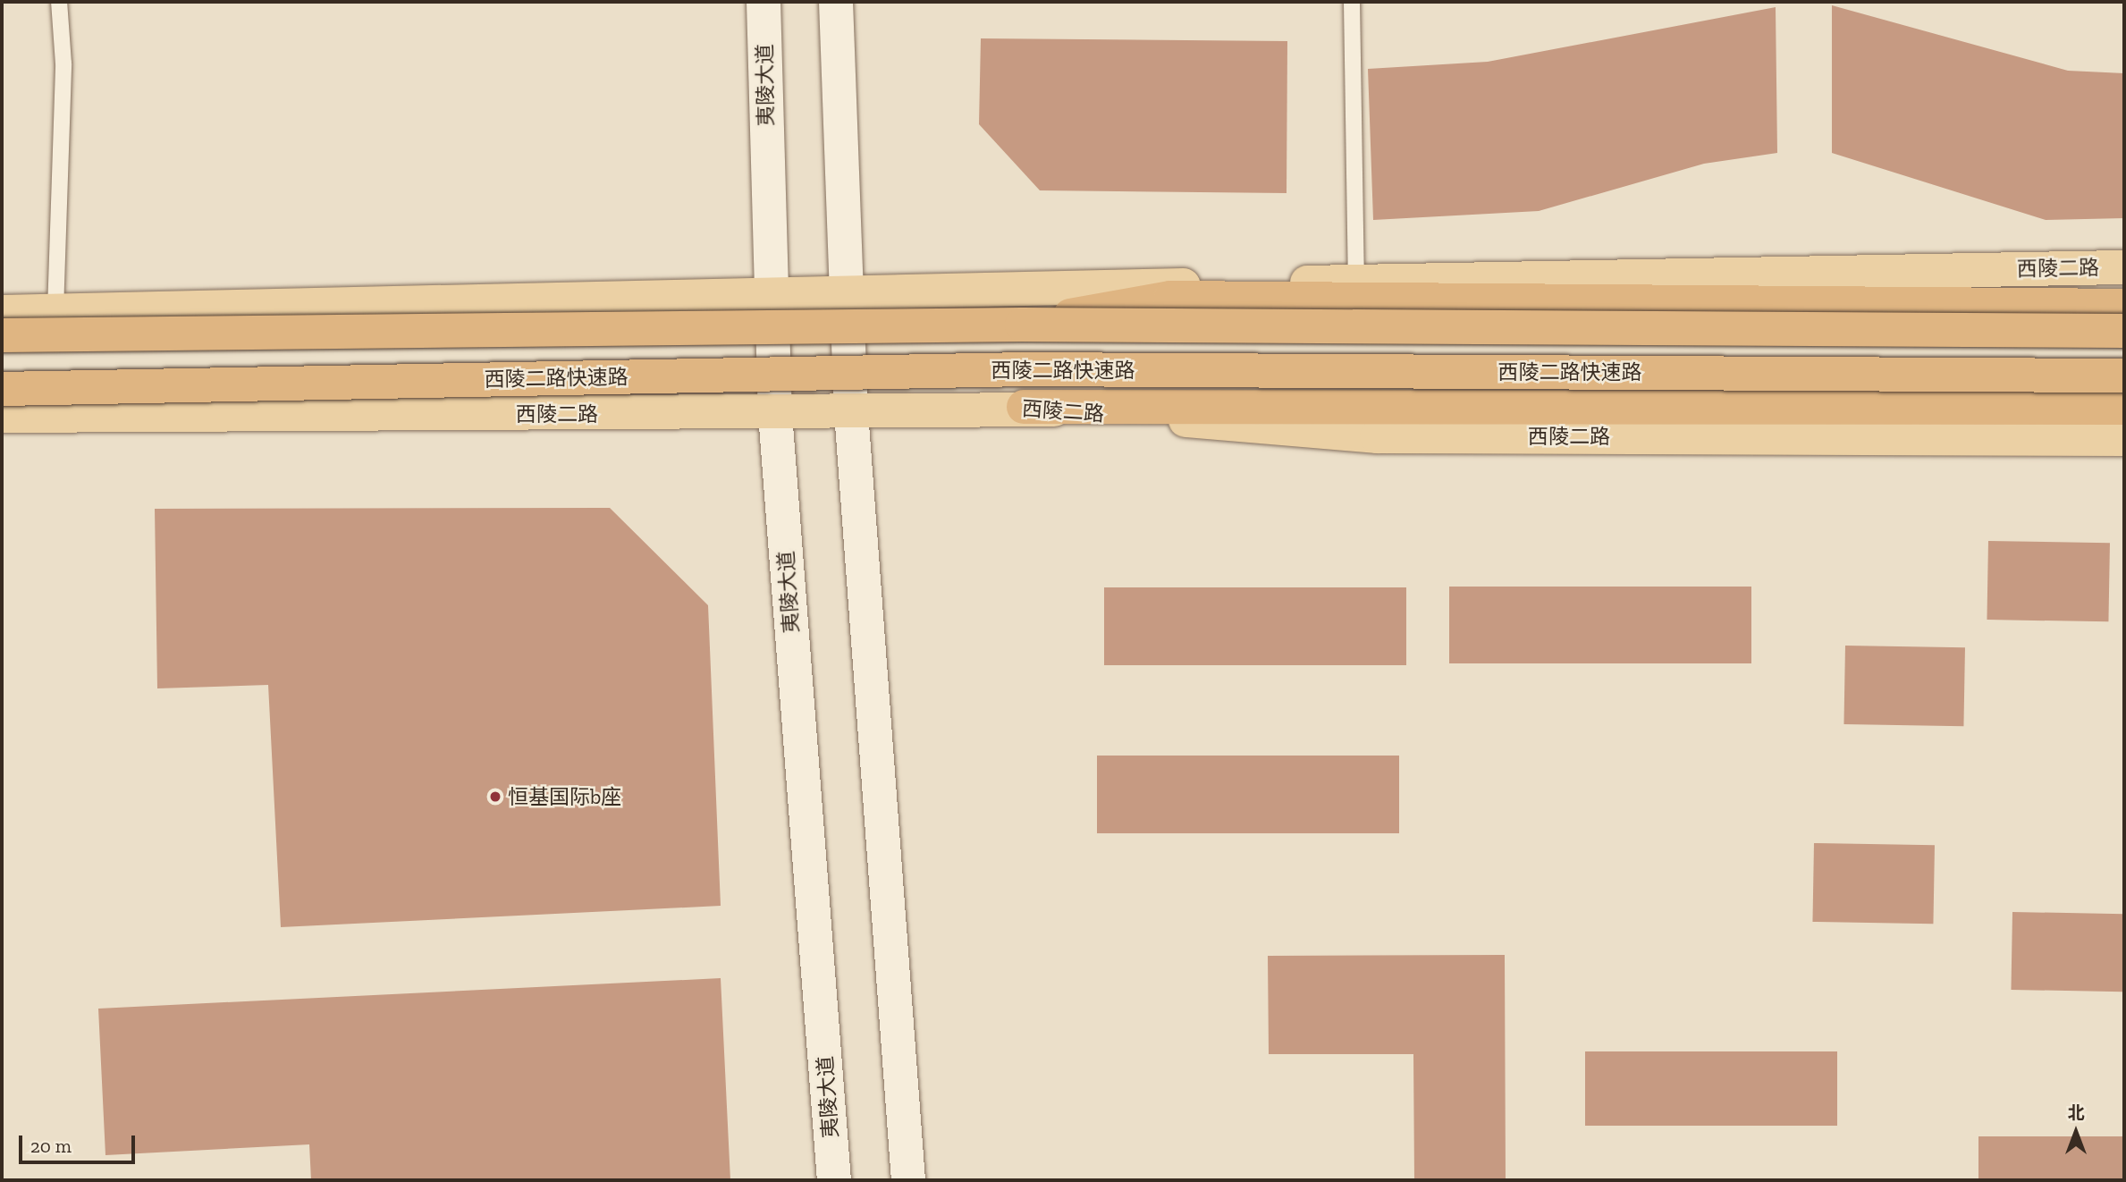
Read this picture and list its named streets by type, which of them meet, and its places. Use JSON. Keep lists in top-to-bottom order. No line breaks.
{"streets":{"highway":["西陵二路快速路"],"main road":["夷陵大道","西陵二路"]},"crossings":[["夷陵大道","西陵二路"]],"places":["恒基国际b座"],"scale_bar":"20 m","north":"top"}
